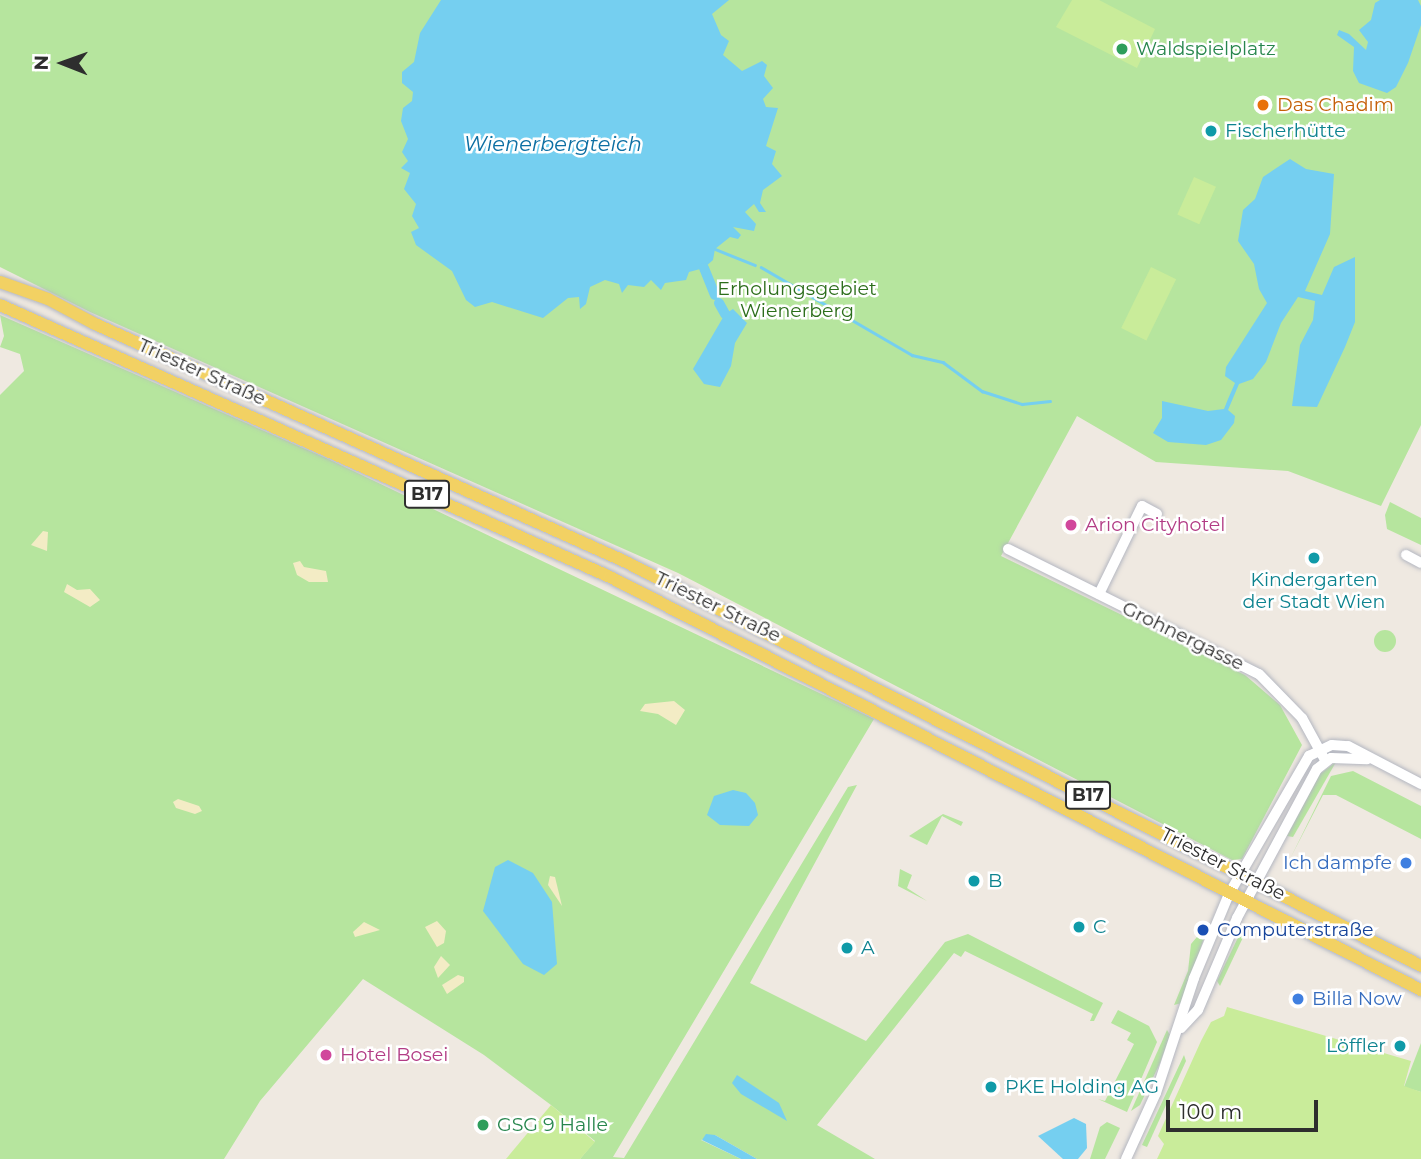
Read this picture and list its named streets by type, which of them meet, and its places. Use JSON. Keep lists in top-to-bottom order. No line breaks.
{"streets":{"main road":["Triester Straße","B17"],"street":["Grohnergasse"]},"water":["Wienerbergteich"],"parks":["Erholungsgebiet Wienerberg"],"places":["Waldspielplatz","Das Chadim","Fischerhütte","Arion Cityhotel","Kindergarten der Stadt Wien","Ich dampfe","B","C","Computerstraße","A","Billa Now","Löffler","Hotel Bosei","PKE Holding AG","GSG 9 Halle"],"scale_bar":"100 m","north":"left"}
